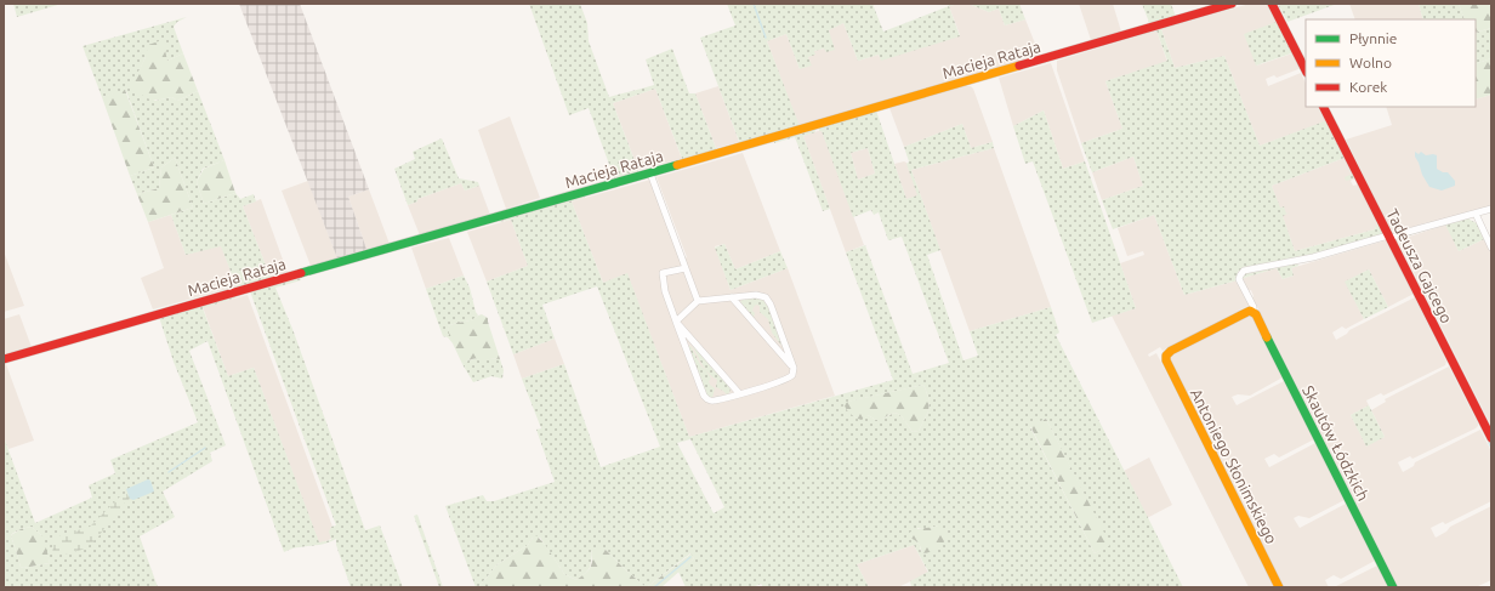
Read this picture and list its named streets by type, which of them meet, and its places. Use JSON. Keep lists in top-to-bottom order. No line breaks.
{"streets":{"street":["Macieja Rataja","Tadeusza Gajcego","Skautów Łódzkich","Antoniego Słonimskiego"]},"crossings":[["Tadeusza Gajcego","Skautów Łódzkich"],["Skautów Łódzkich","Antoniego Słonimskiego"]],"legend":["Płynnie","Wolno","Korek"]}
